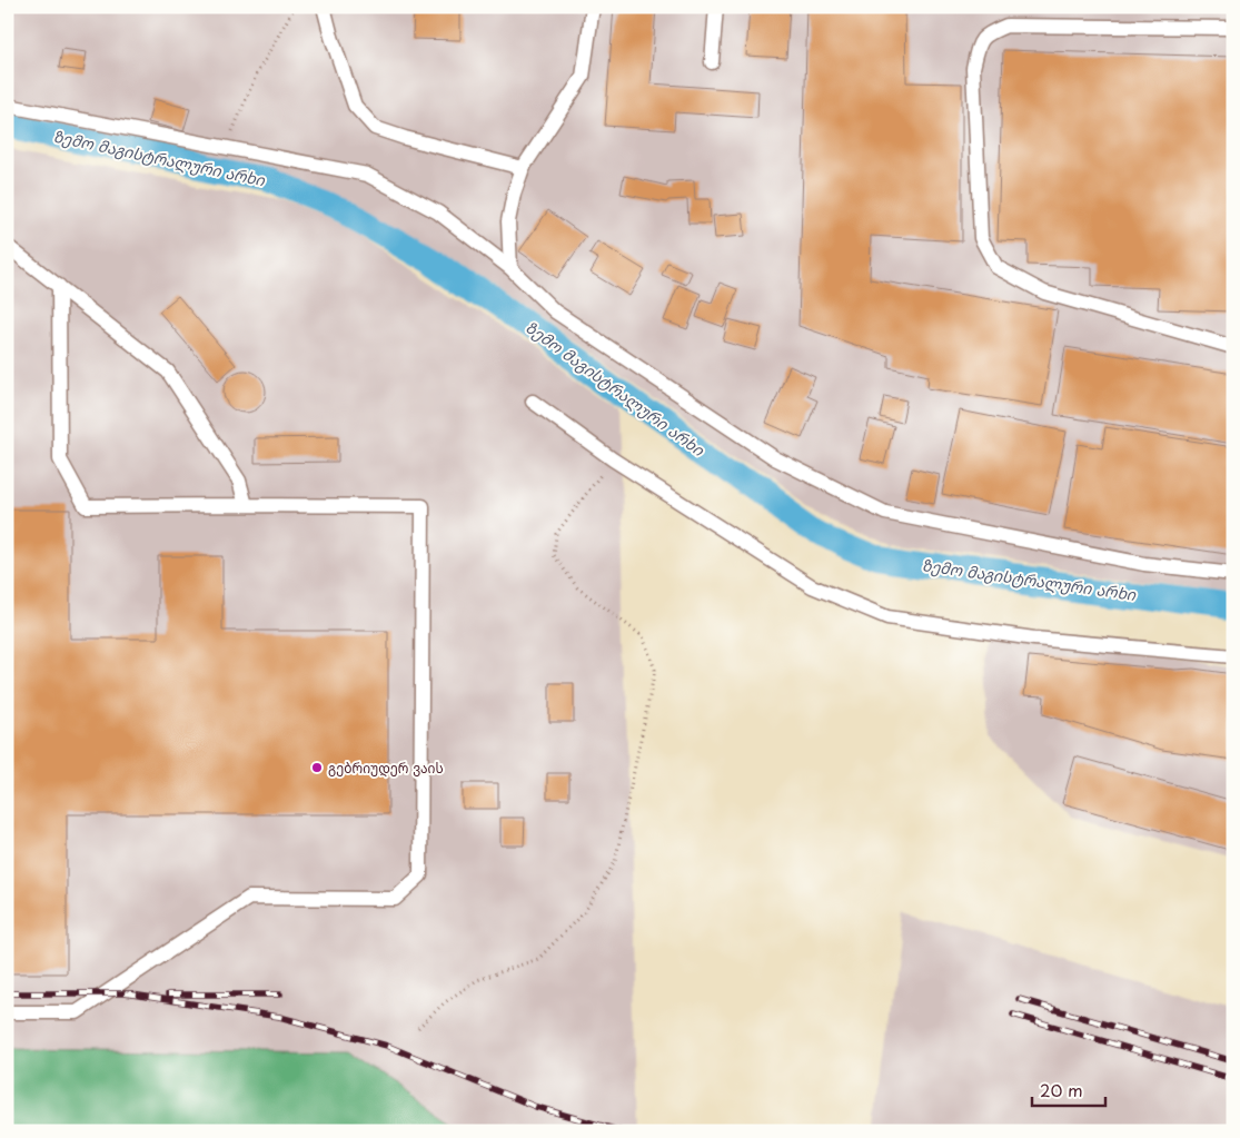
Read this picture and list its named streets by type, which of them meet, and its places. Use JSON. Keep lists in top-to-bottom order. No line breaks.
{"water":["ზემო მაგისტრალური არხი"],"places":["გებრიუდერ ვაის"],"scale_bar":"20 m"}
